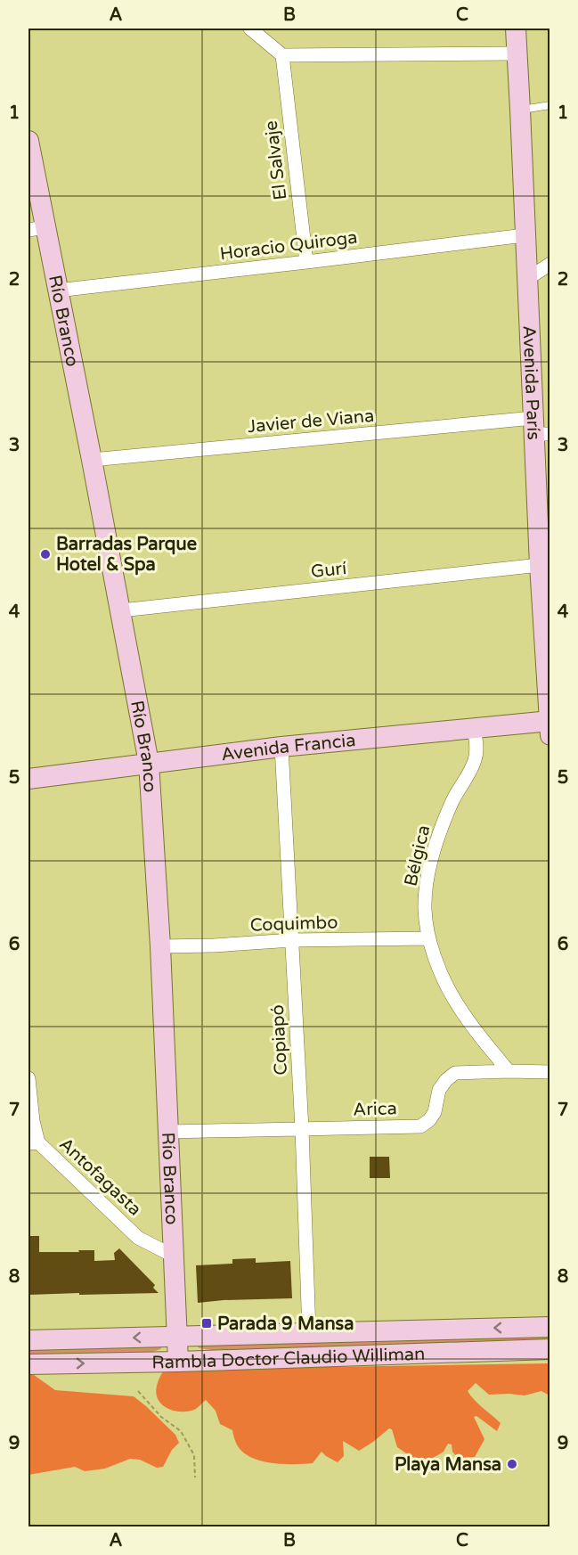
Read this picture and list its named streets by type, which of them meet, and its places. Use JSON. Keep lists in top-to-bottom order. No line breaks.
{"streets":{"street":["El Salvaje","Horacio Quiroga","Río Branco","Avenida París","Javier de Viana","Gurí","Avenida Francia","Bélgica","Coquimbo","Copiapó","Arica","Antofagasta","Rambla Doctor Claudio Williman"]},"crossings":[["El Salvaje","Horacio Quiroga"],["Horacio Quiroga","Río Branco"],["Horacio Quiroga","Avenida París"],["Río Branco","Javier de Viana"],["Río Branco","Gurí"],["Río Branco","Avenida Francia"],["Río Branco","Coquimbo"],["Río Branco","Arica"],["Río Branco","Antofagasta"],["Río Branco","Rambla Doctor Claudio Williman"],["Avenida París","Javier de Viana"],["Avenida París","Gurí"],["Avenida París","Avenida Francia"],["Avenida Francia","Bélgica"],["Avenida Francia","Copiapó"],["Bélgica","Coquimbo"],["Bélgica","Arica"],["Coquimbo","Copiapó"],["Copiapó","Arica"],["Copiapó","Rambla Doctor Claudio Williman"]],"places":{"other":["Barradas Parque Hotel & Spa","Playa Mansa"],"transit":["Parada 9 Mansa"]},"grid":{"columns":["A","B","C"],"rows":["1","2","3","4","5","6","7","8","9"]}}
